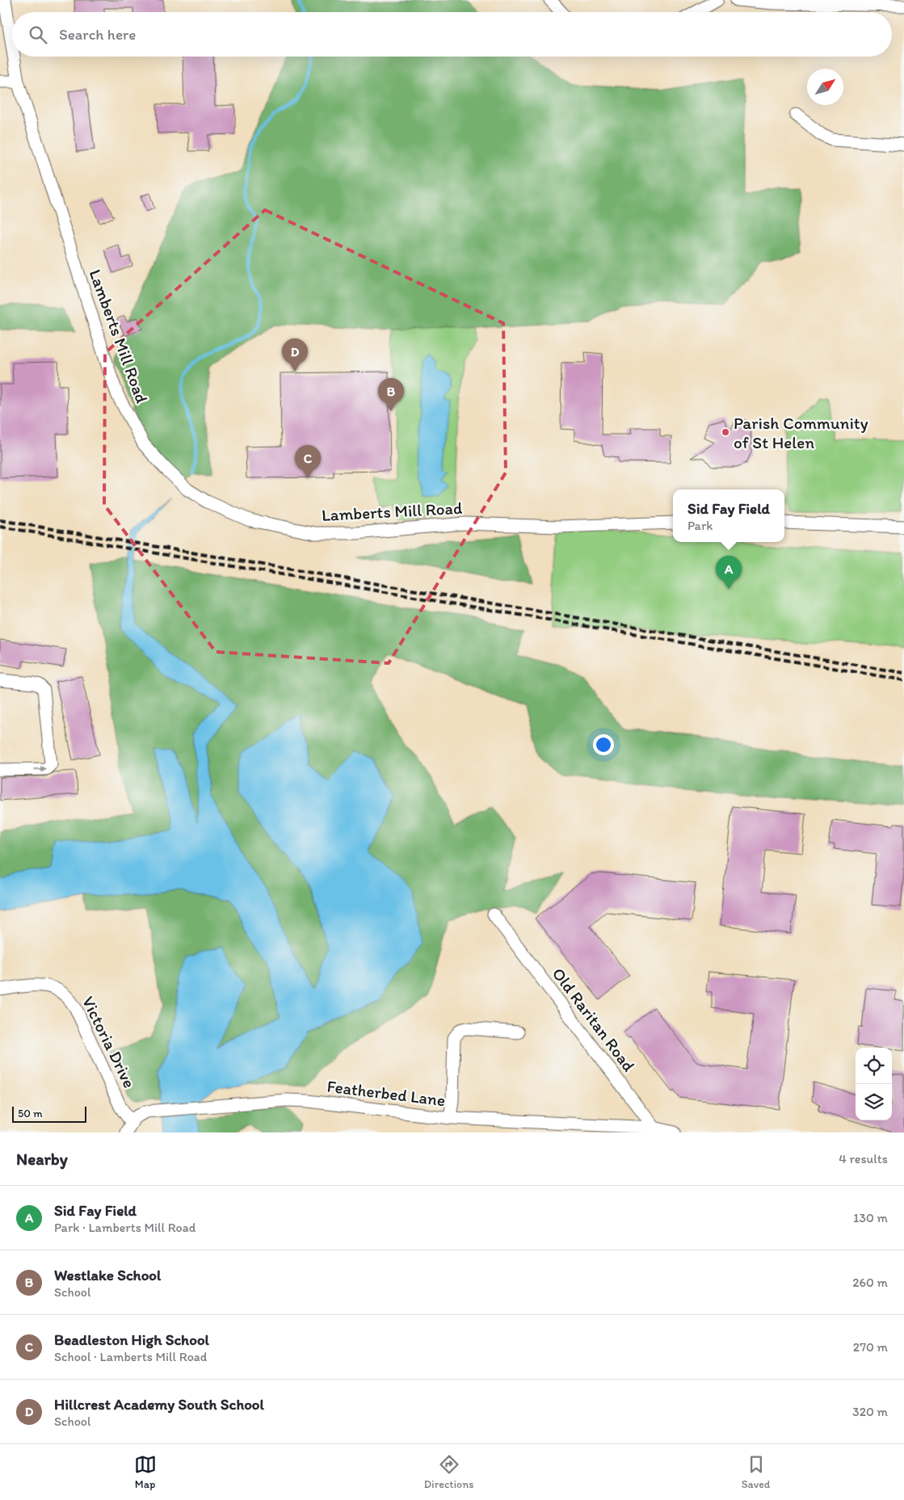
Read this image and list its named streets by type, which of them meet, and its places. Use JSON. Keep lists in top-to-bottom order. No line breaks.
{"streets":{"street":["Lamberts Mill Road","Old Raritan Road","Victoria Drive","Featherbed Lane"]},"crossings":[["Old Raritan Road","Featherbed Lane"],["Victoria Drive","Featherbed Lane"]],"places":["Parish Community of St Helen"],"scale_bar":"50 m","north":"top right","page":{"search":"Search here","pins":["D","B","C","A"],"popup":["Sid Fay Field","Park"],"scale":"50 m","heading":["Nearby","4 results"],"list":[{"mark":"A","name":"Sid Fay Field","note":"Park · Lamberts Mill Road","value":"130 m"},{"mark":"B","name":"Westlake School","note":"School","value":"260 m"},{"mark":"C","name":"Beadleston High School","note":"School · Lamberts Mill Road","value":"270 m"},{"mark":"D","name":"Hillcrest Academy South School","note":"School","value":"320 m"}],"nav":["Map","Directions","Saved"]}}
